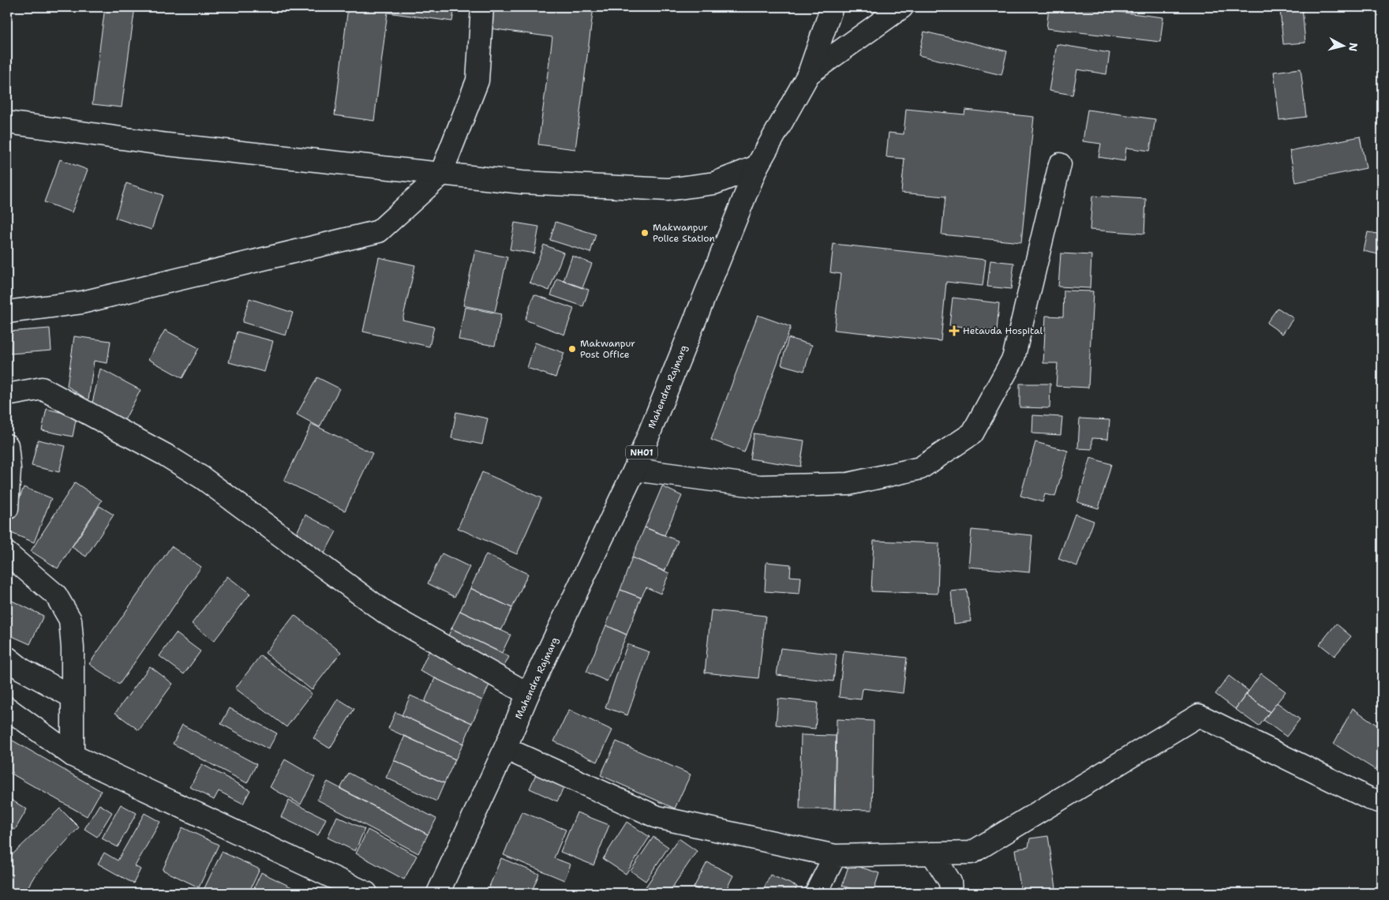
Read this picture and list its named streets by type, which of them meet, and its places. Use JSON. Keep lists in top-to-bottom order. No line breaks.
{"streets":{"main road":["Mahendra Rajmarg","NH01"]},"places":{"other":["Makwanpur Police Station","Makwanpur Post Office"],"health":["Hetauda Hospital"]},"north":"right"}
